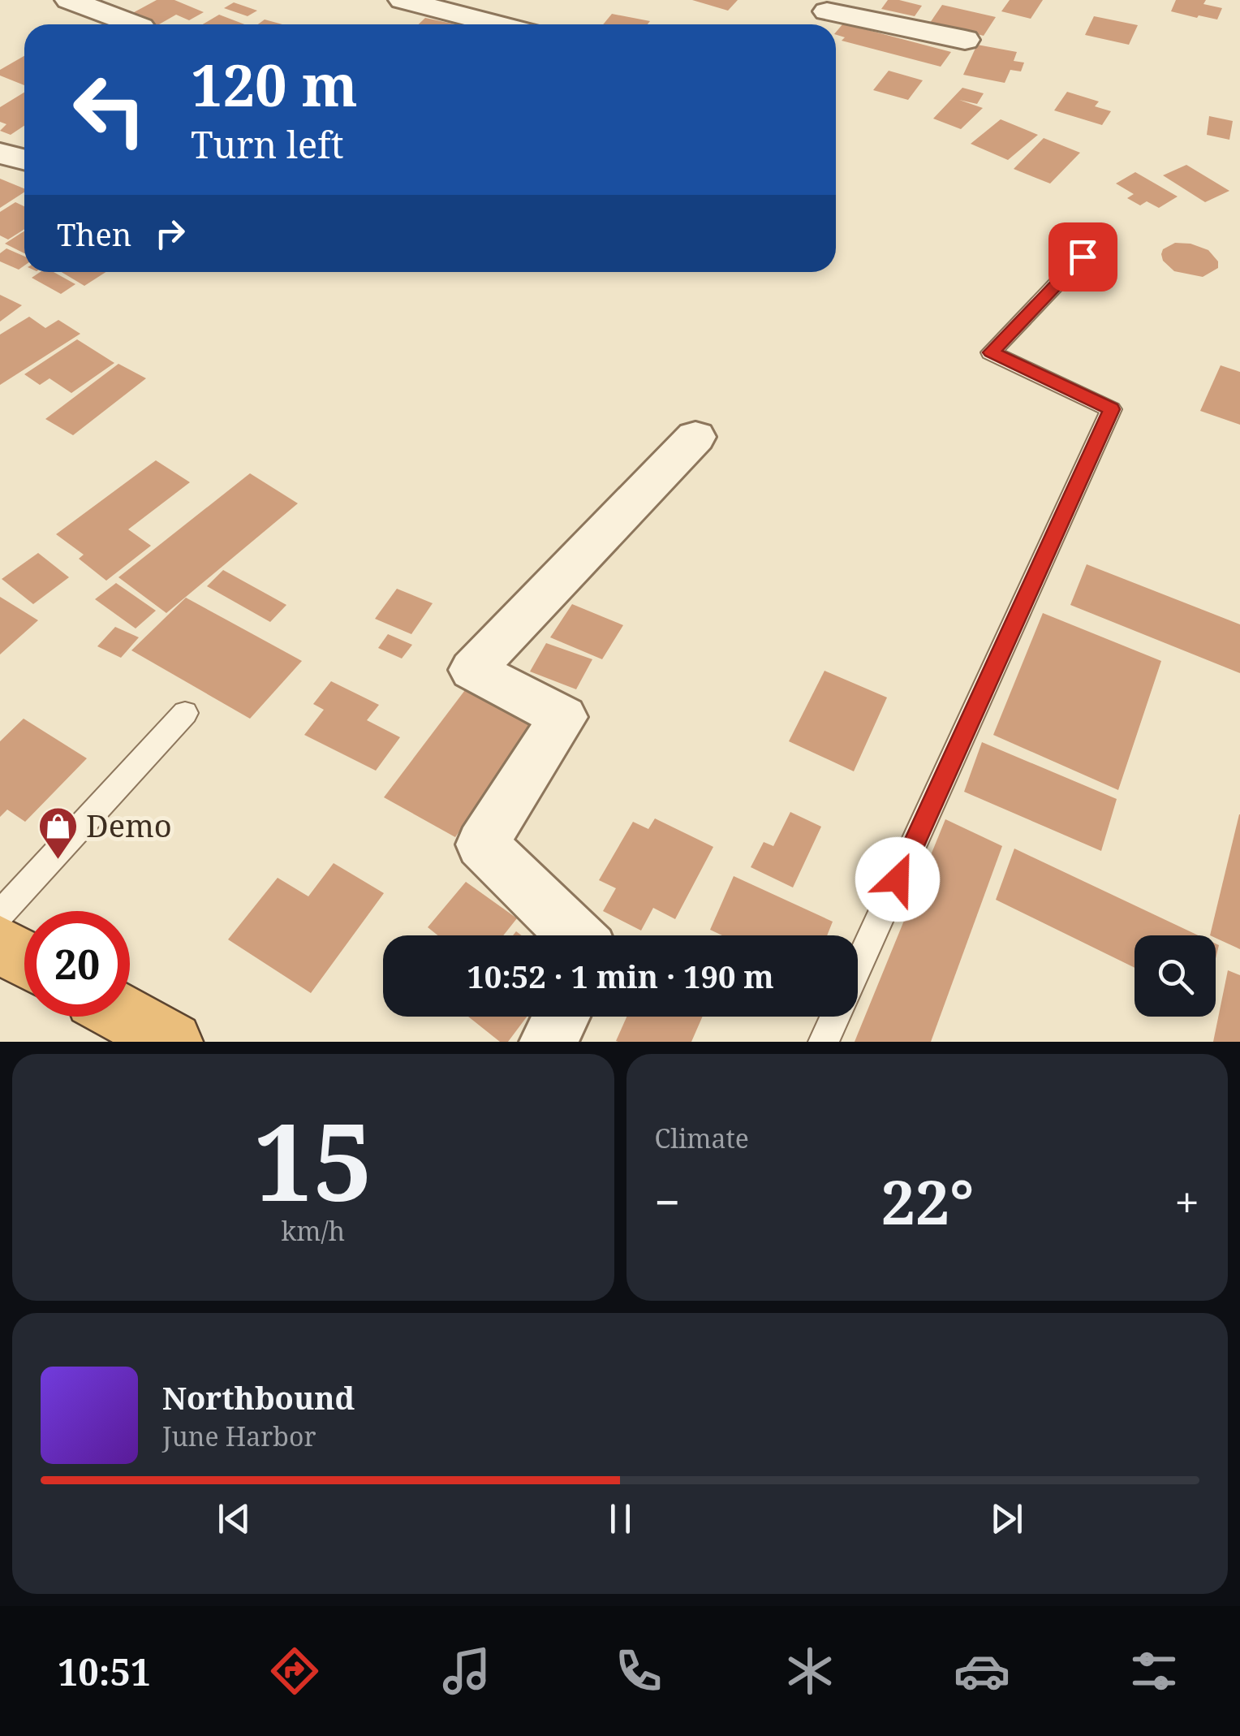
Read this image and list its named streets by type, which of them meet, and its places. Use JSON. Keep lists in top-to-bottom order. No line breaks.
{"places":{"shop":["Demo"]},"page":{"turn":["120 m","Turn left"],"then":"Then","limit":"20","trip":"10:52 · 1 min · 190 m","tile":[["15","km/h"],"Climate"],"heat":["−","22°","+"],"song":["Northbound","June Harbor"],"tabs":"10:51"}}
